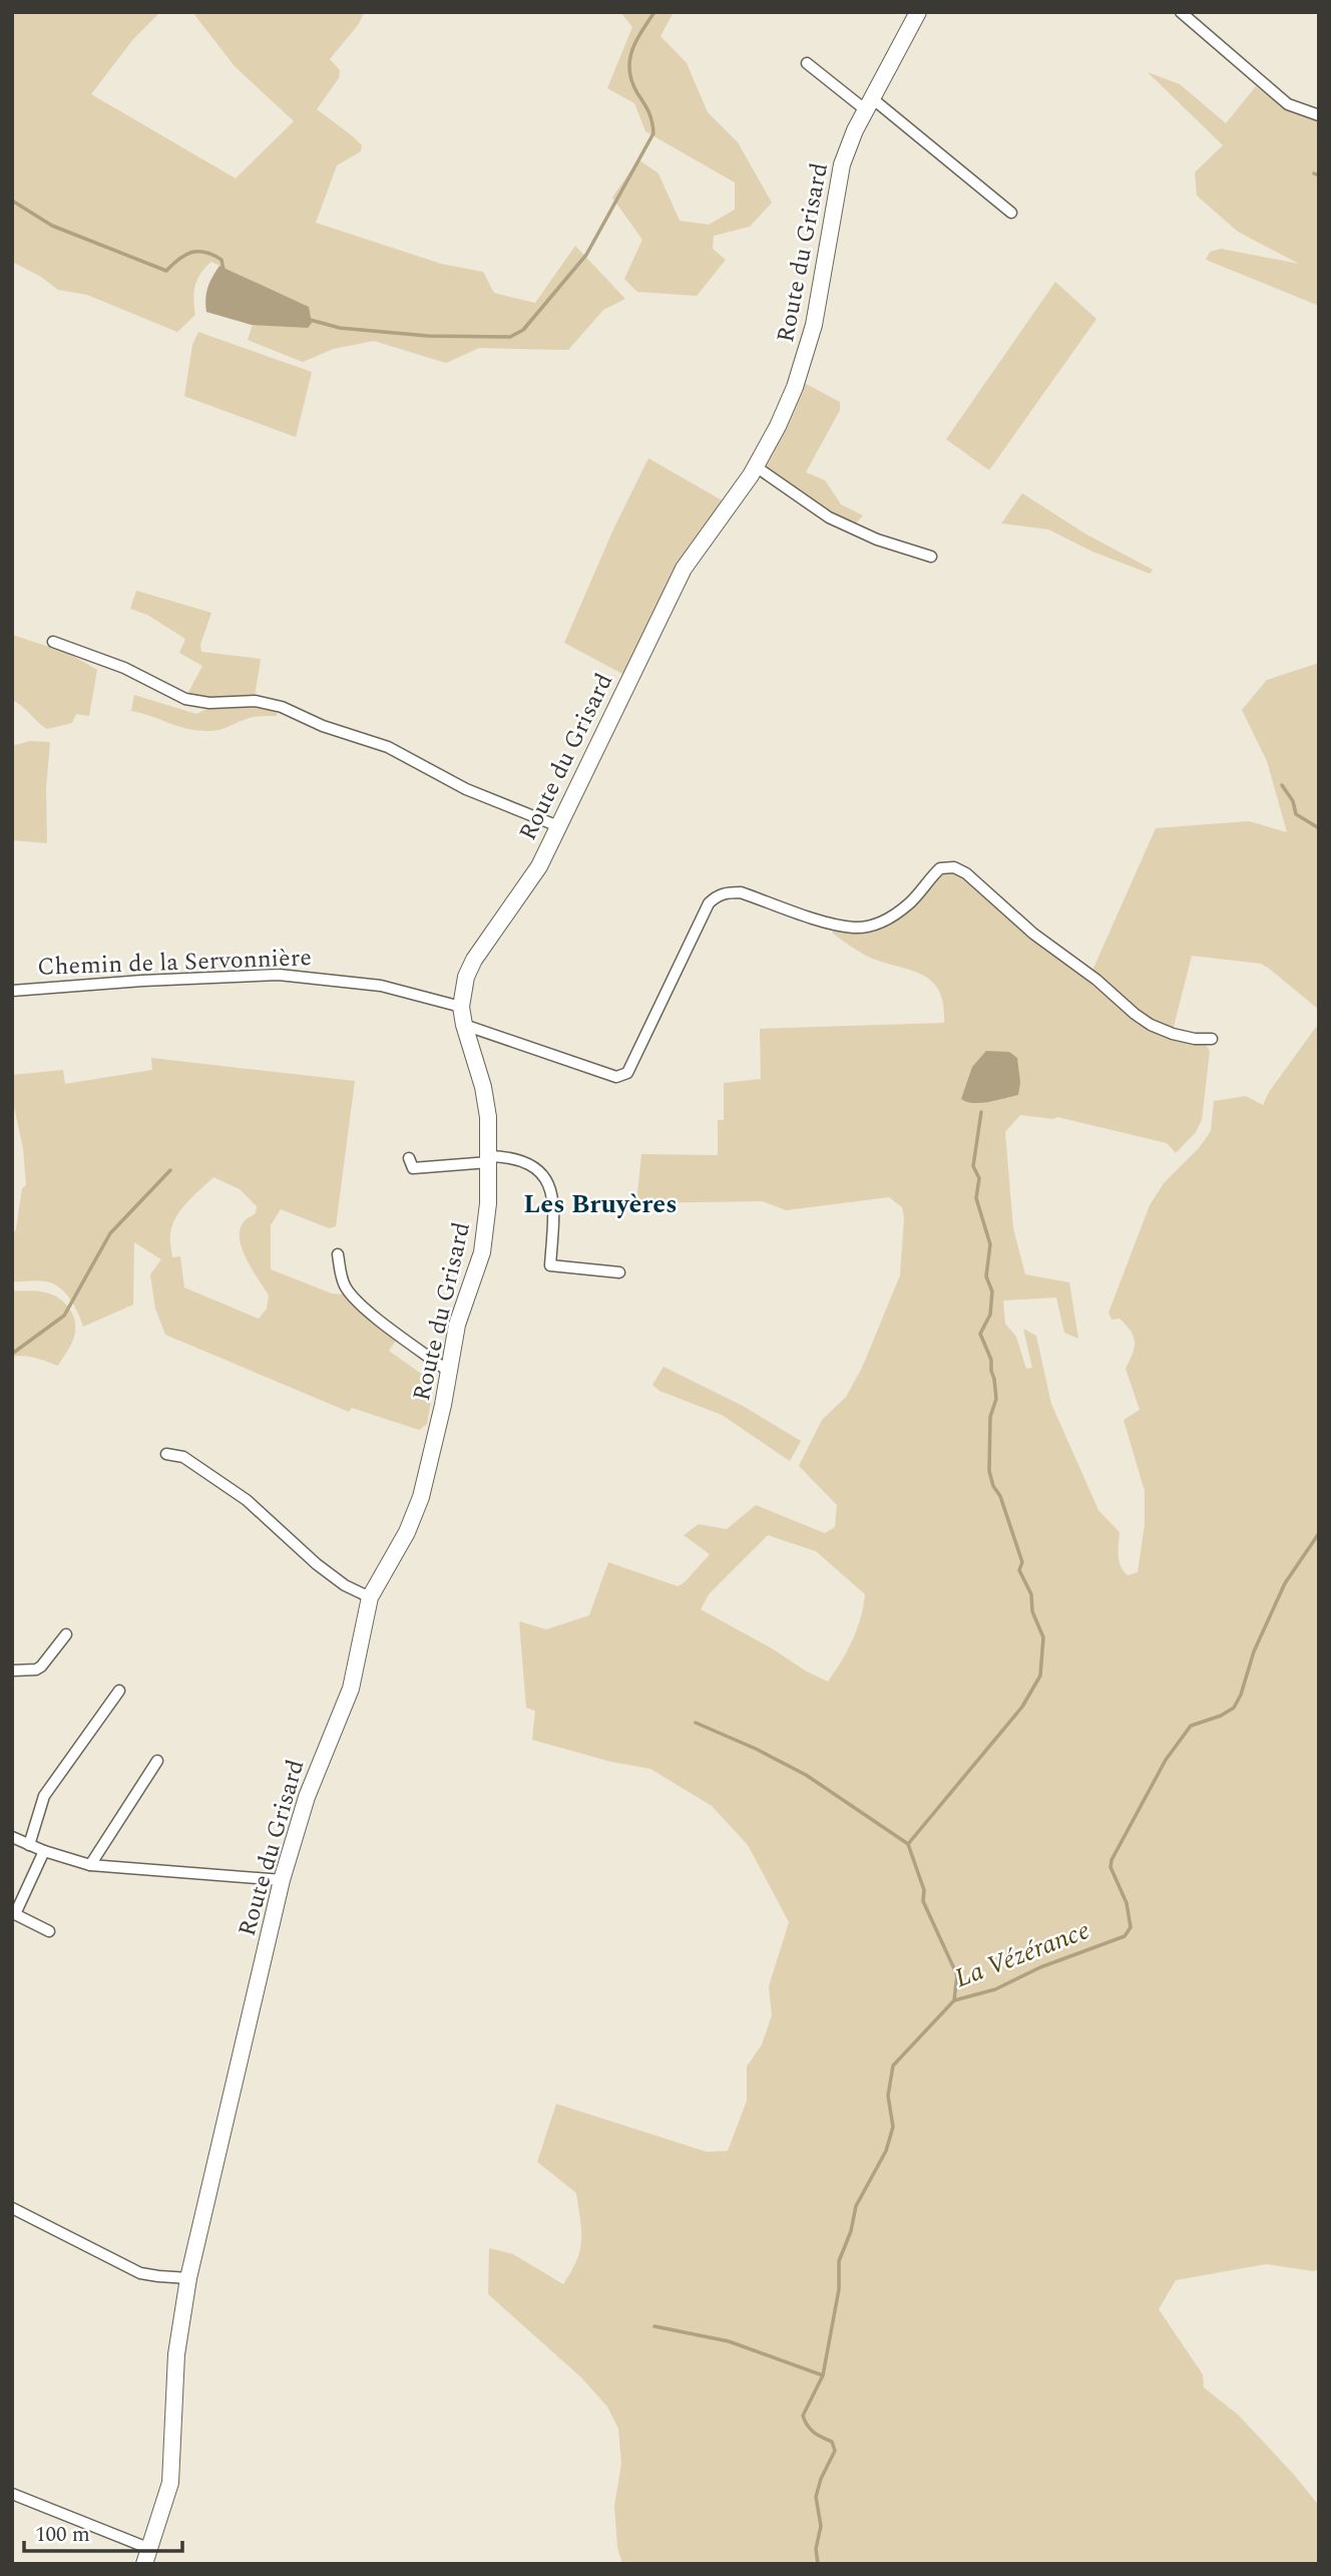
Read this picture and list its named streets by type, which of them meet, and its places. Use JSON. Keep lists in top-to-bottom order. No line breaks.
{"streets":{"street":["Route du Grisard","Chemin de la Servonnière"]},"crossings":[["Route du Grisard","Chemin de la Servonnière"]],"districts":["Les Bruyères"],"water":["La Vézérance"],"scale_bar":"100 m"}
